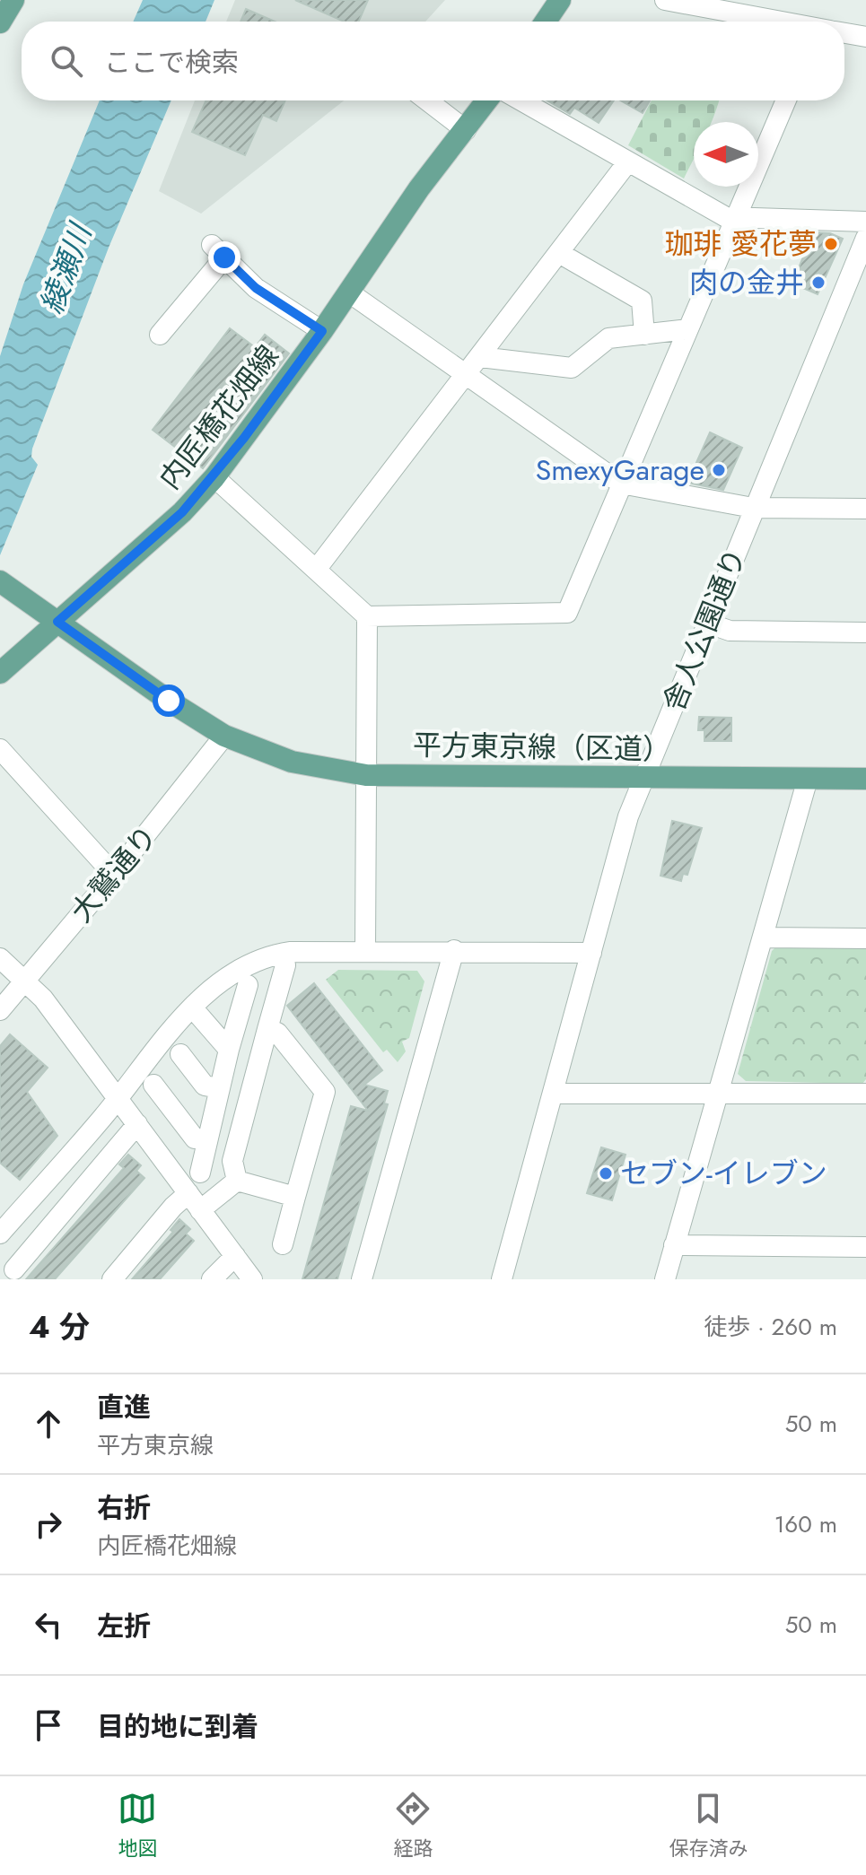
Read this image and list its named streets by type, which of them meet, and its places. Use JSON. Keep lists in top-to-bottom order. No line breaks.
{"streets":{"main road":["内匠橋花畑線","平方東京線（区道）"],"street":["舎人公園通り","大鷲通り"]},"crossings":[["内匠橋花畑線","平方東京線（区道）"],["舎人公園通り","平方東京線（区道）"],["平方東京線（区道）","大鷲通り"]],"water":["綾瀬川"],"places":["珈琲 愛花夢","肉の金井","SmexyGarage","セブン-イレブン"],"north":"left","page":{"search":"ここで検索","heading":["4 分","徒歩 · 260 m"],"list":[["直進","平方東京線","50 m"],["右折","内匠橋花畑線","160 m"],["左折","50 m"],"目的地に到着"],"nav":["地図","経路","保存済み"]}}
